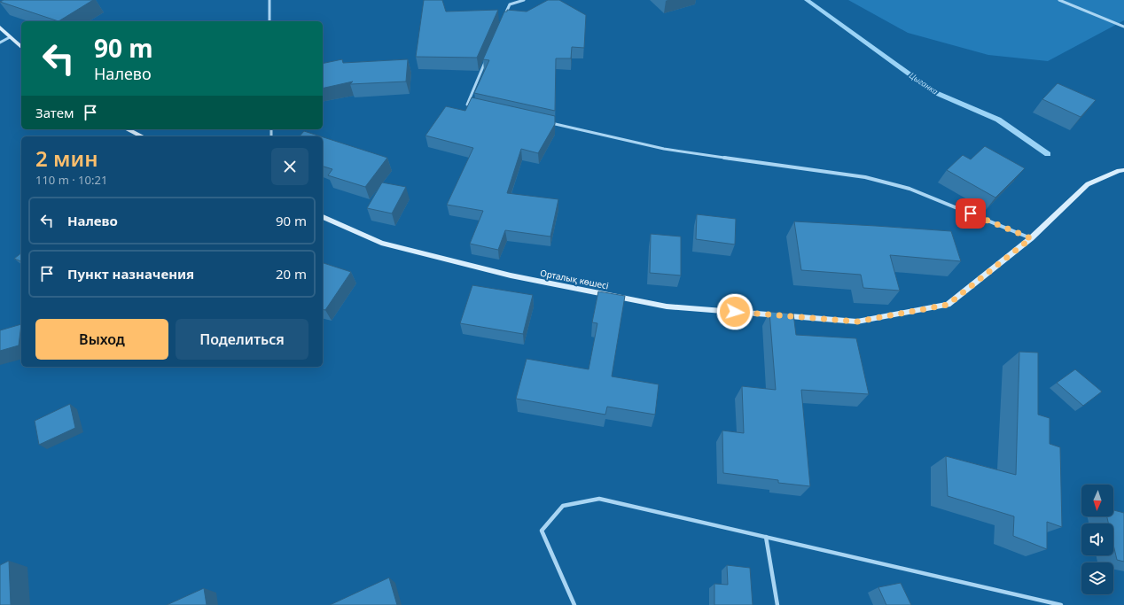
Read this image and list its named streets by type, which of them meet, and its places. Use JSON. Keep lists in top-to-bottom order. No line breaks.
{"streets":{"street":["Орталық көшесі"]},"water":["Цыганка"],"north":"bottom","page":{"turn":["90 m","Налево"],"then":"Затем","heading":["2 мин","110 m · 10:21"],"list":[{"name":"Налево","value":"90 m"},{"name":"Пункт назначения","value":"20 m"}],"buttons":["Выход","Поделиться"]}}
